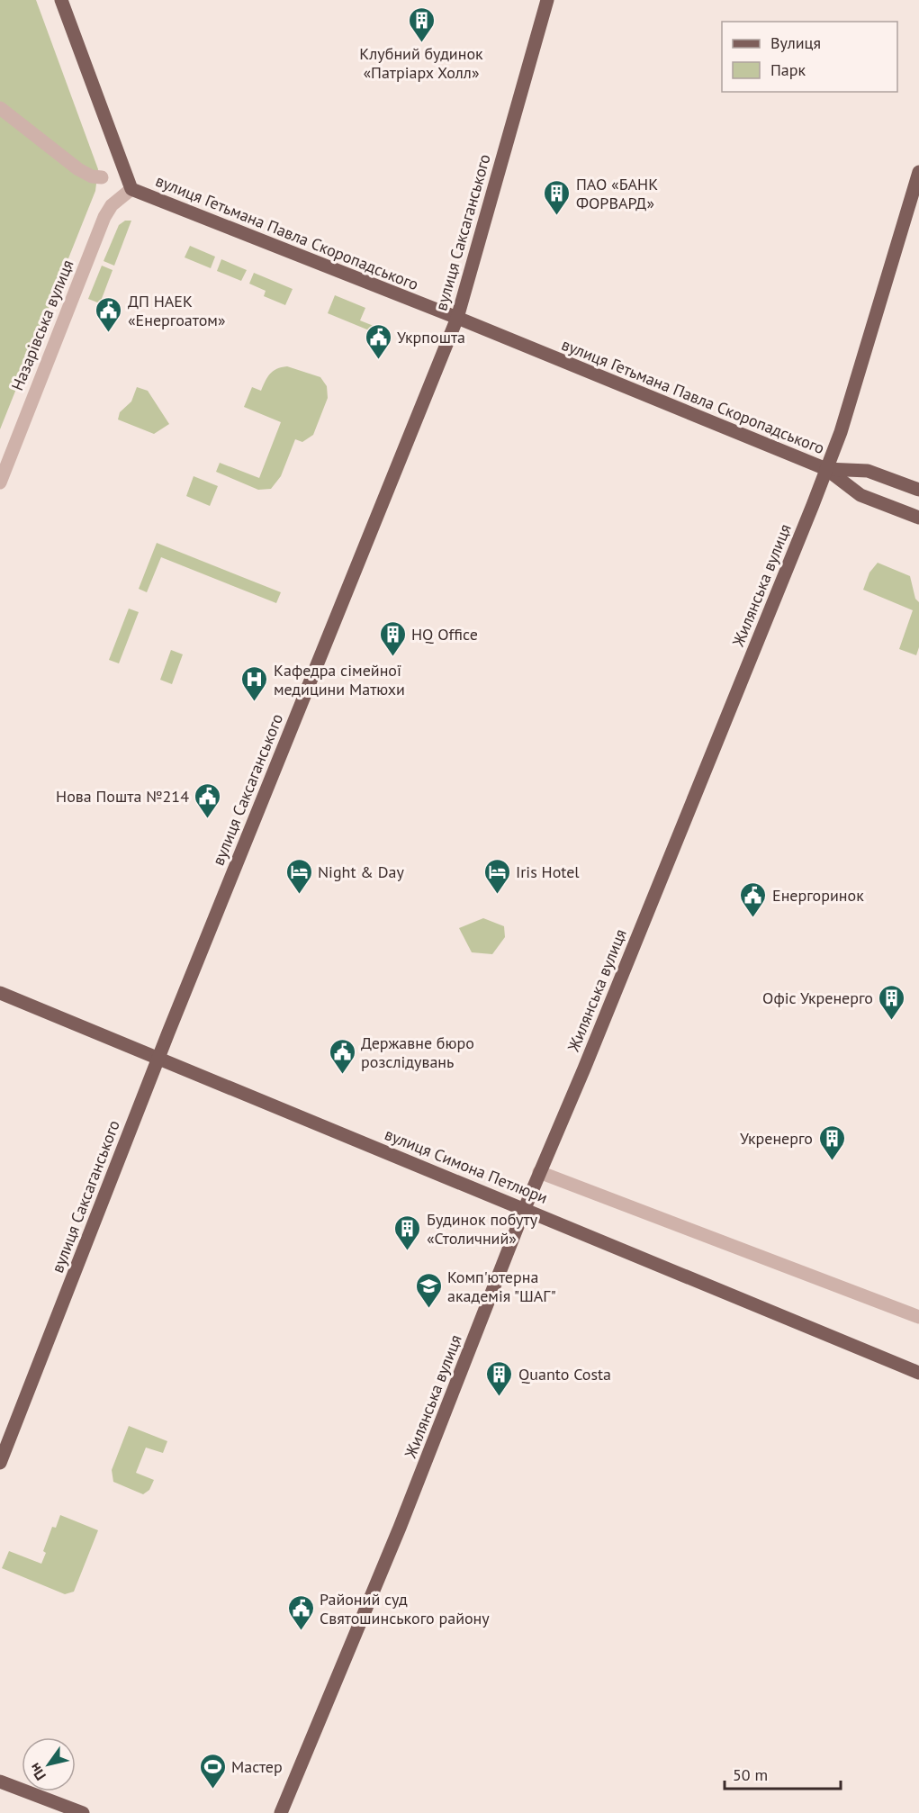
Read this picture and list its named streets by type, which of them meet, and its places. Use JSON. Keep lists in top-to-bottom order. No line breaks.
{"streets":{"main road":["вулиця Гетьмана Павла Скоропадського","вулиця Саксаганського","Жилянська вулиця","вулиця Симона Петлюри"],"street":["Назарівська вулиця"]},"crossings":[["вулиця Гетьмана Павла Скоропадського","вулиця Саксаганського"],["вулиця Гетьмана Павла Скоропадського","Назарівська вулиця"],["вулиця Гетьмана Павла Скоропадського","Жилянська вулиця"],["вулиця Саксаганського","вулиця Симона Петлюри"],["Жилянська вулиця","вулиця Симона Петлюри"]],"places":{"building":["Клубний будинок «Патріарх Холл»","ПАО «БАНК ФОРВАРД»","HQ Office","Офіс Укренерго","Укренерго","Будинок побуту «Столичний»","Quanto Costa"],"public building":["ДП НАЕК «Енергоатом»","Укрпошта","Нова Пошта №214","Енергоринок","Державне бюро розслідувань","Районий суд Святошинського району"],"hospital":["Кафедра сімейної медицини Матюхи"],"hotel":["Night & Day","Iris Hotel"],"school or university":["Комп'ютерна академія \"ШАГ\""],"sports":["Мастер"]},"legend":["Вулиця","Парк"],"scale_bar":"50 m","north":"bottom left"}
